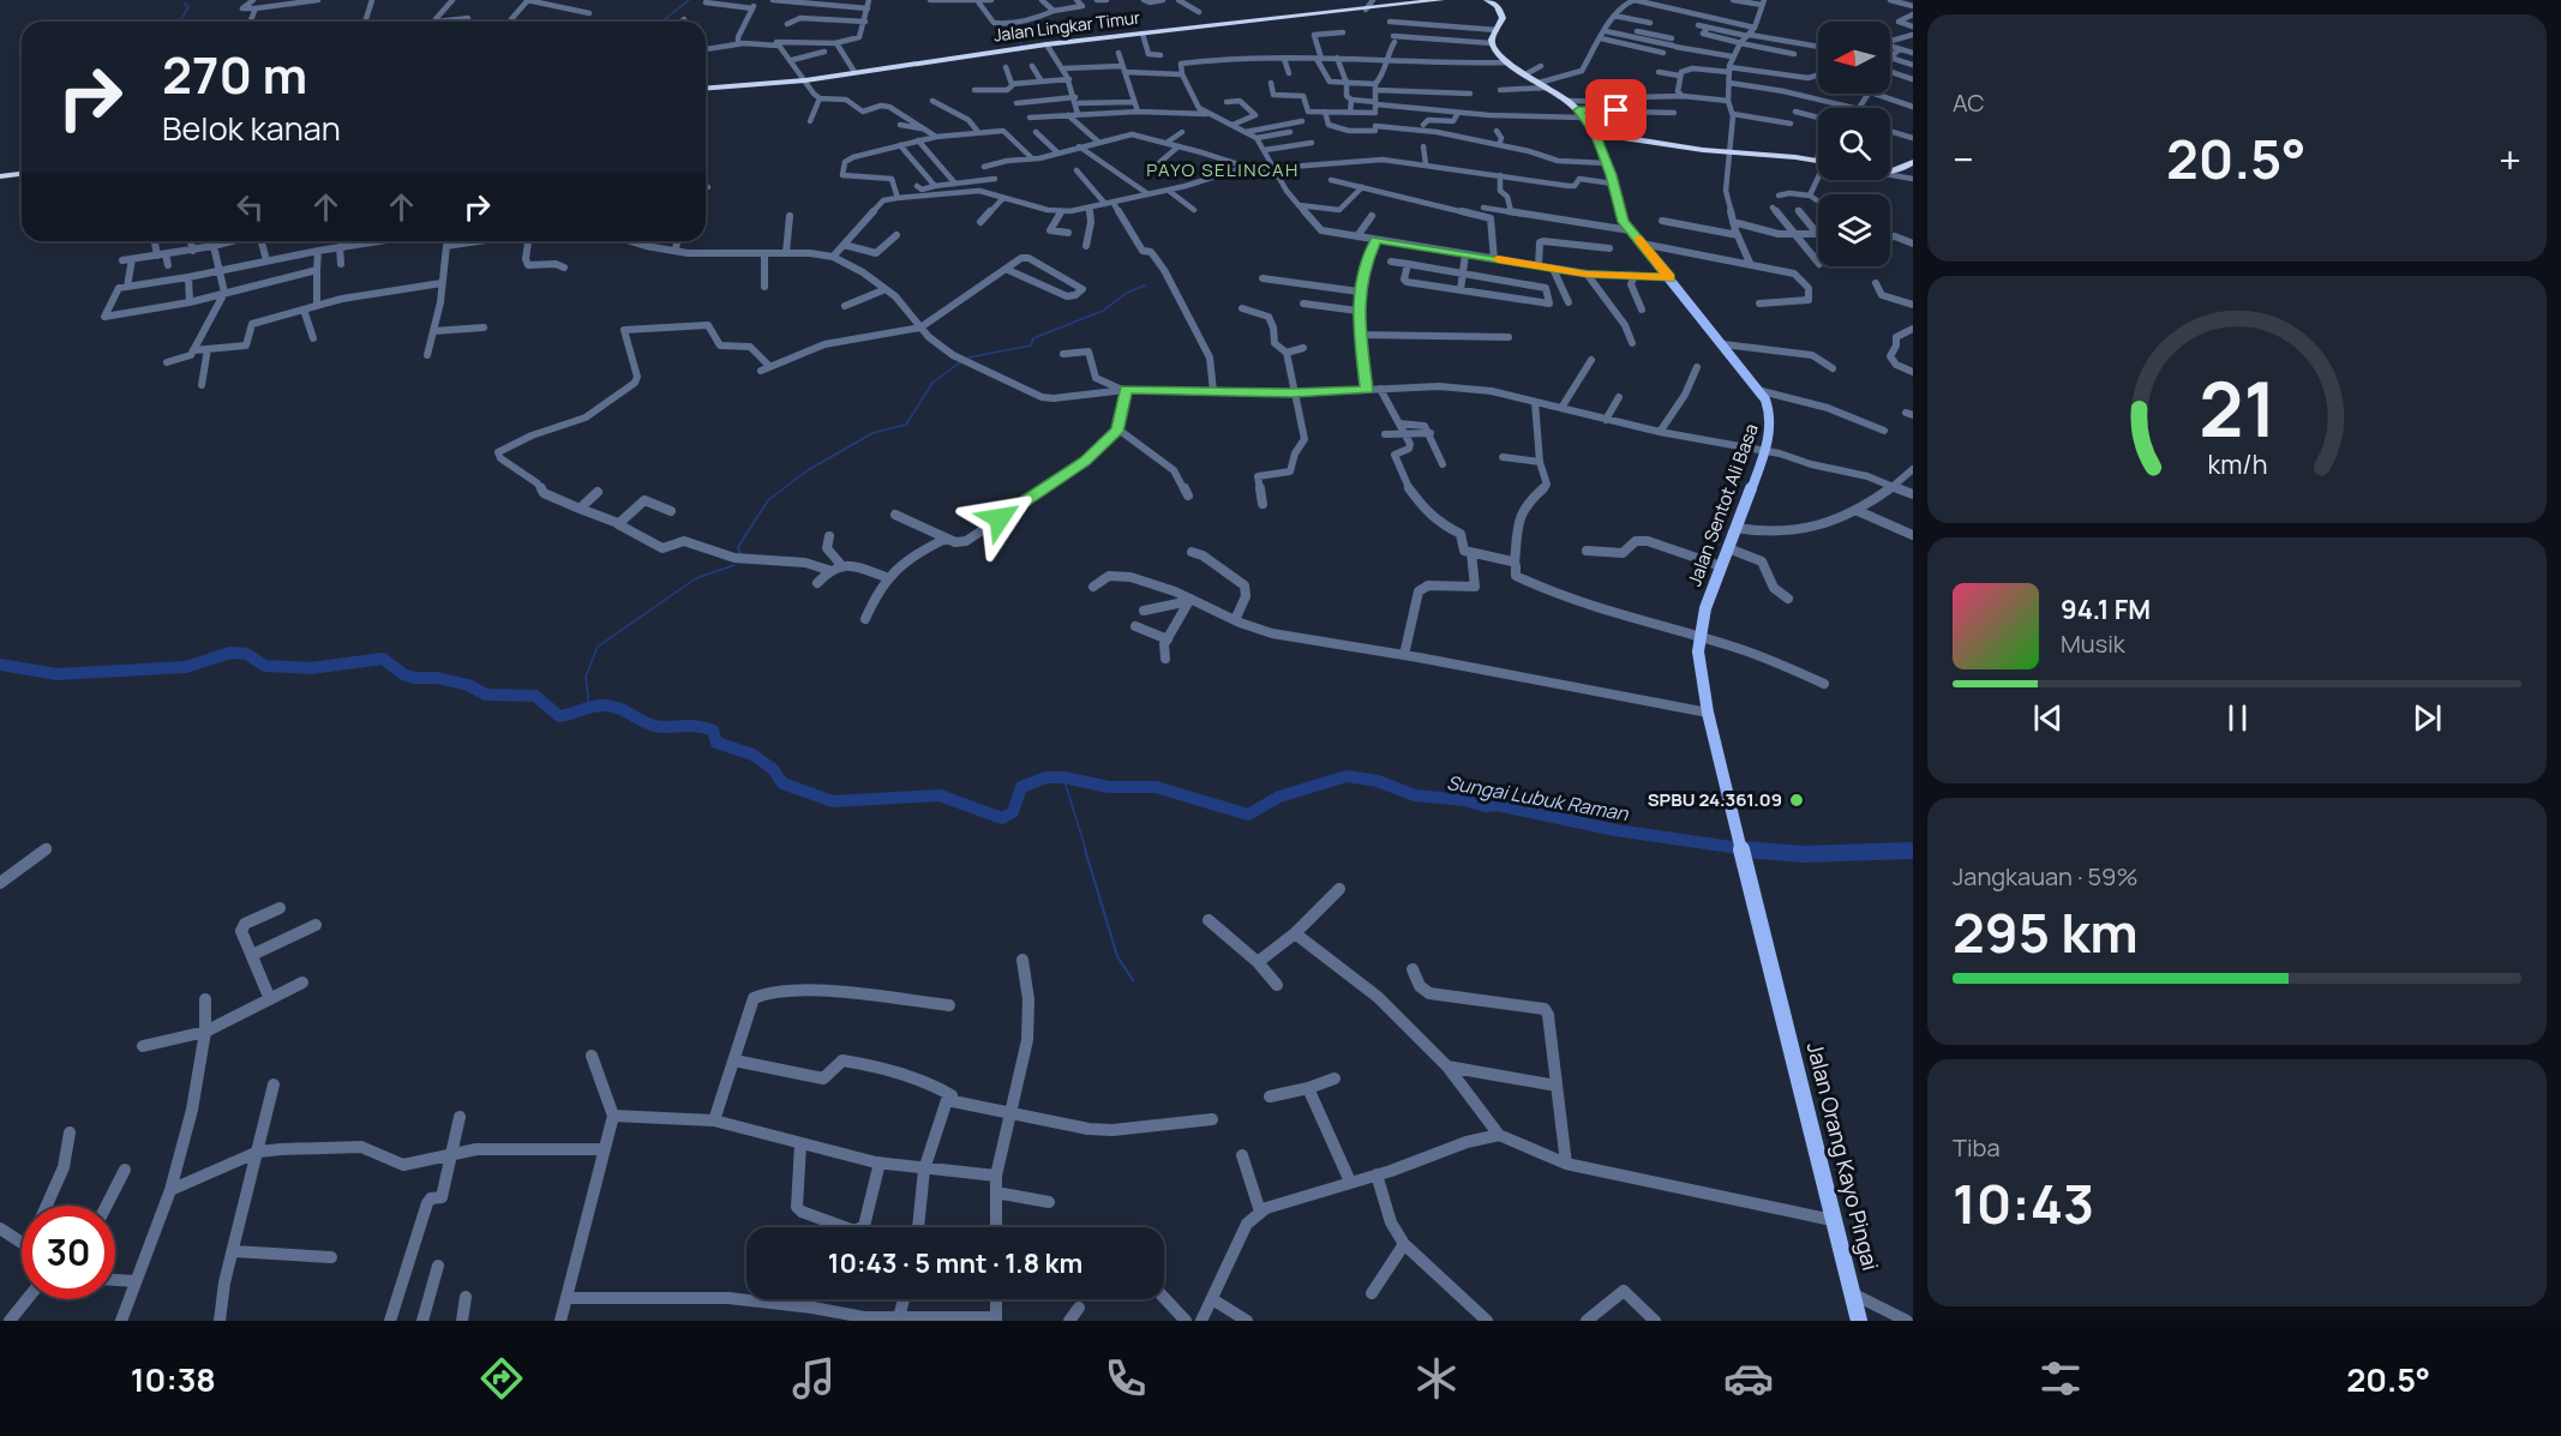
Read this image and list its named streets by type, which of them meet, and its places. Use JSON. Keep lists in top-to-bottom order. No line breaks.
{"streets":{"highway":["Jalan Lingkar Timur","Jalan Sentot Ali Basa"],"main road":["Jalan Orang Kayo Pingai"]},"crossings":[["Jalan Sentot Ali Basa","Jalan Orang Kayo Pingai"]],"districts":["PAYO SELINCAH"],"water":["Sungai Lubuk Raman"],"places":["SPBU 24.361.09"],"north":"left","page":{"tile":["AC",["Jangkauan · 59%","295 km"],["Tiba","10:43"]],"turn":["270 m","Belok kanan"],"heat":["−","20.5°","+"],"song":["94.1 FM","Musik"],"limit":"30","trip":"10:43 · 5 mnt · 1.8 km","tabs":["10:38","20.5°"],"gauge":["21","km/h"]}}
